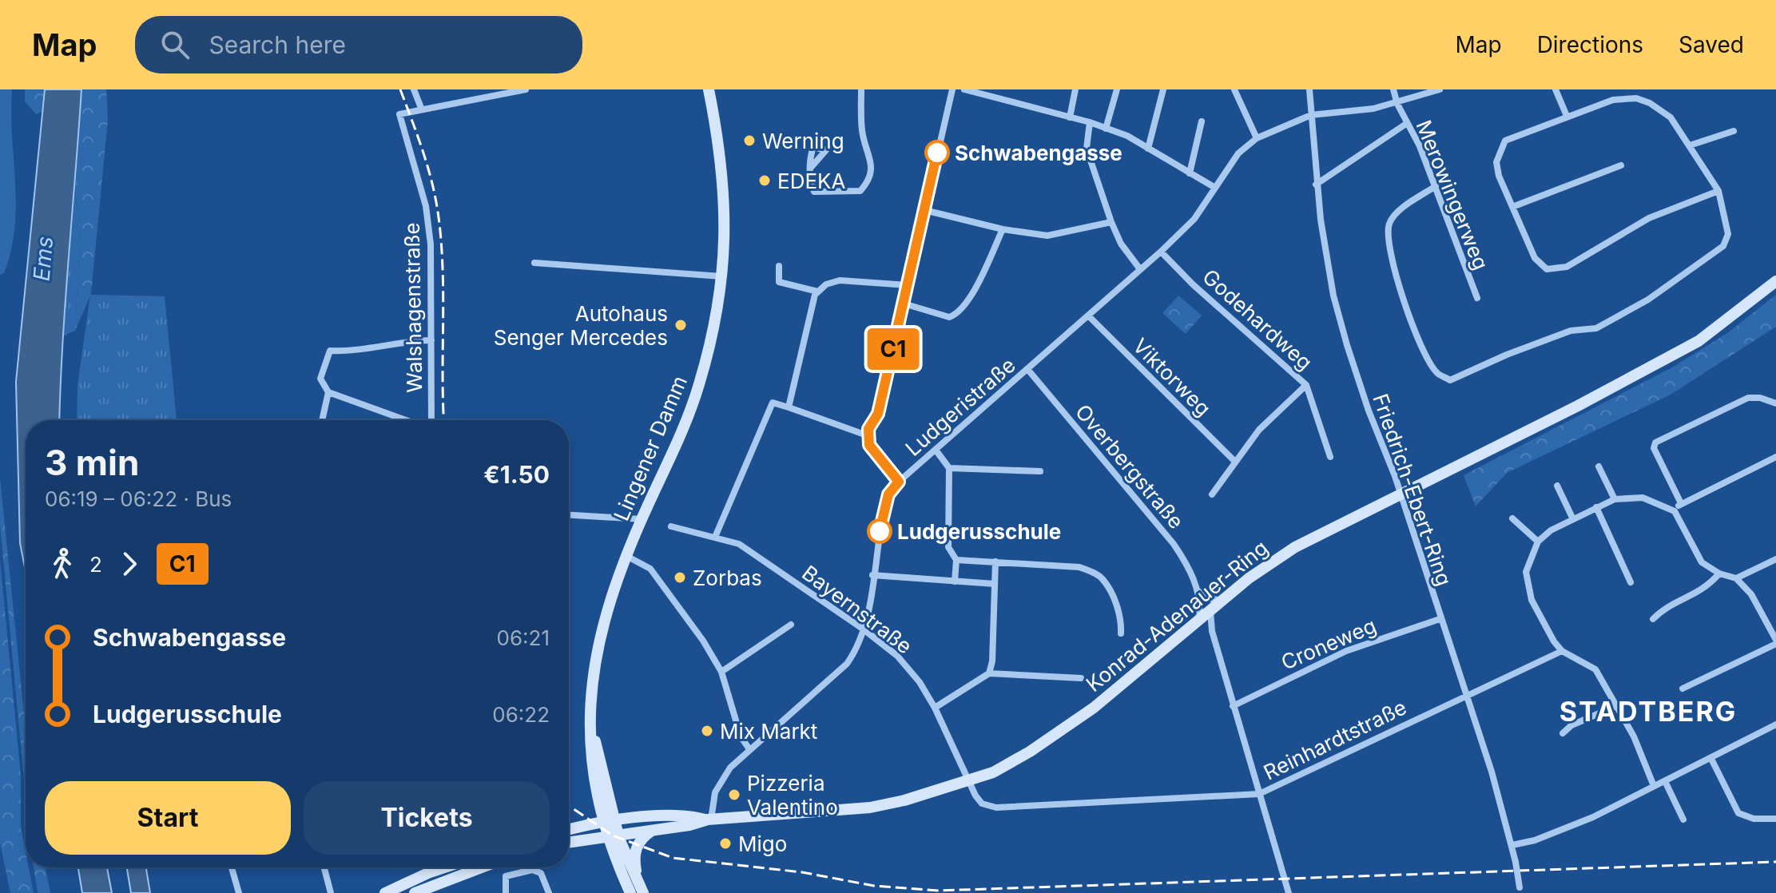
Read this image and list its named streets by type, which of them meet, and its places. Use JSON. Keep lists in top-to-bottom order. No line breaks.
{"streets":{"main road":["Lingener Damm","Konrad-Adenauer-Ring"],"street":["Merowingerweg","Walshagenstraße","Godehardweg","Viktorweg","Ludgeristraße","Overbergstraße","Friedrich-Ebert-Ring","Bayernstraße","Croneweg","Reinhardtstraße"]},"crossings":[["Merowingerweg","Ludgeristraße"],["Godehardweg","Ludgeristraße"],["Viktorweg","Ludgeristraße"],["Ludgeristraße","Overbergstraße"],["Ludgeristraße","Friedrich-Ebert-Ring"],["Ludgeristraße","Bayernstraße"],["Ludgeristraße","Konrad-Adenauer-Ring"],["Lingener Damm","Konrad-Adenauer-Ring"],["Overbergstraße","Konrad-Adenauer-Ring"],["Friedrich-Ebert-Ring","Konrad-Adenauer-Ring"],["Friedrich-Ebert-Ring","Croneweg"],["Friedrich-Ebert-Ring","Reinhardtstraße"],["Bayernstraße","Konrad-Adenauer-Ring"],["Bayernstraße","Reinhardtstraße"],["Konrad-Adenauer-Ring","Reinhardtstraße"]],"districts":["STADTBERG"],"water":["Ems"],"places":["Werning","Schwabengasse","EDEKA","Autohaus Senger Mercedes","Ludgerusschule","Zorbas","Mix Markt","Pizzeria Valentino","Migo"],"lines":["bus line C1"],"page":{"header":"Map","search":"Search here","nav":["Map","Directions","Saved"],"on_map":"C1","heading":["3 min","06:19 – 06:22 · Bus","€1.50"],"legs":["2","C1"],"list":[{"name":"Schwabengasse","value":"06:21"},{"name":"Ludgerusschule","value":"06:22"}],"buttons":["Start","Tickets"]}}
